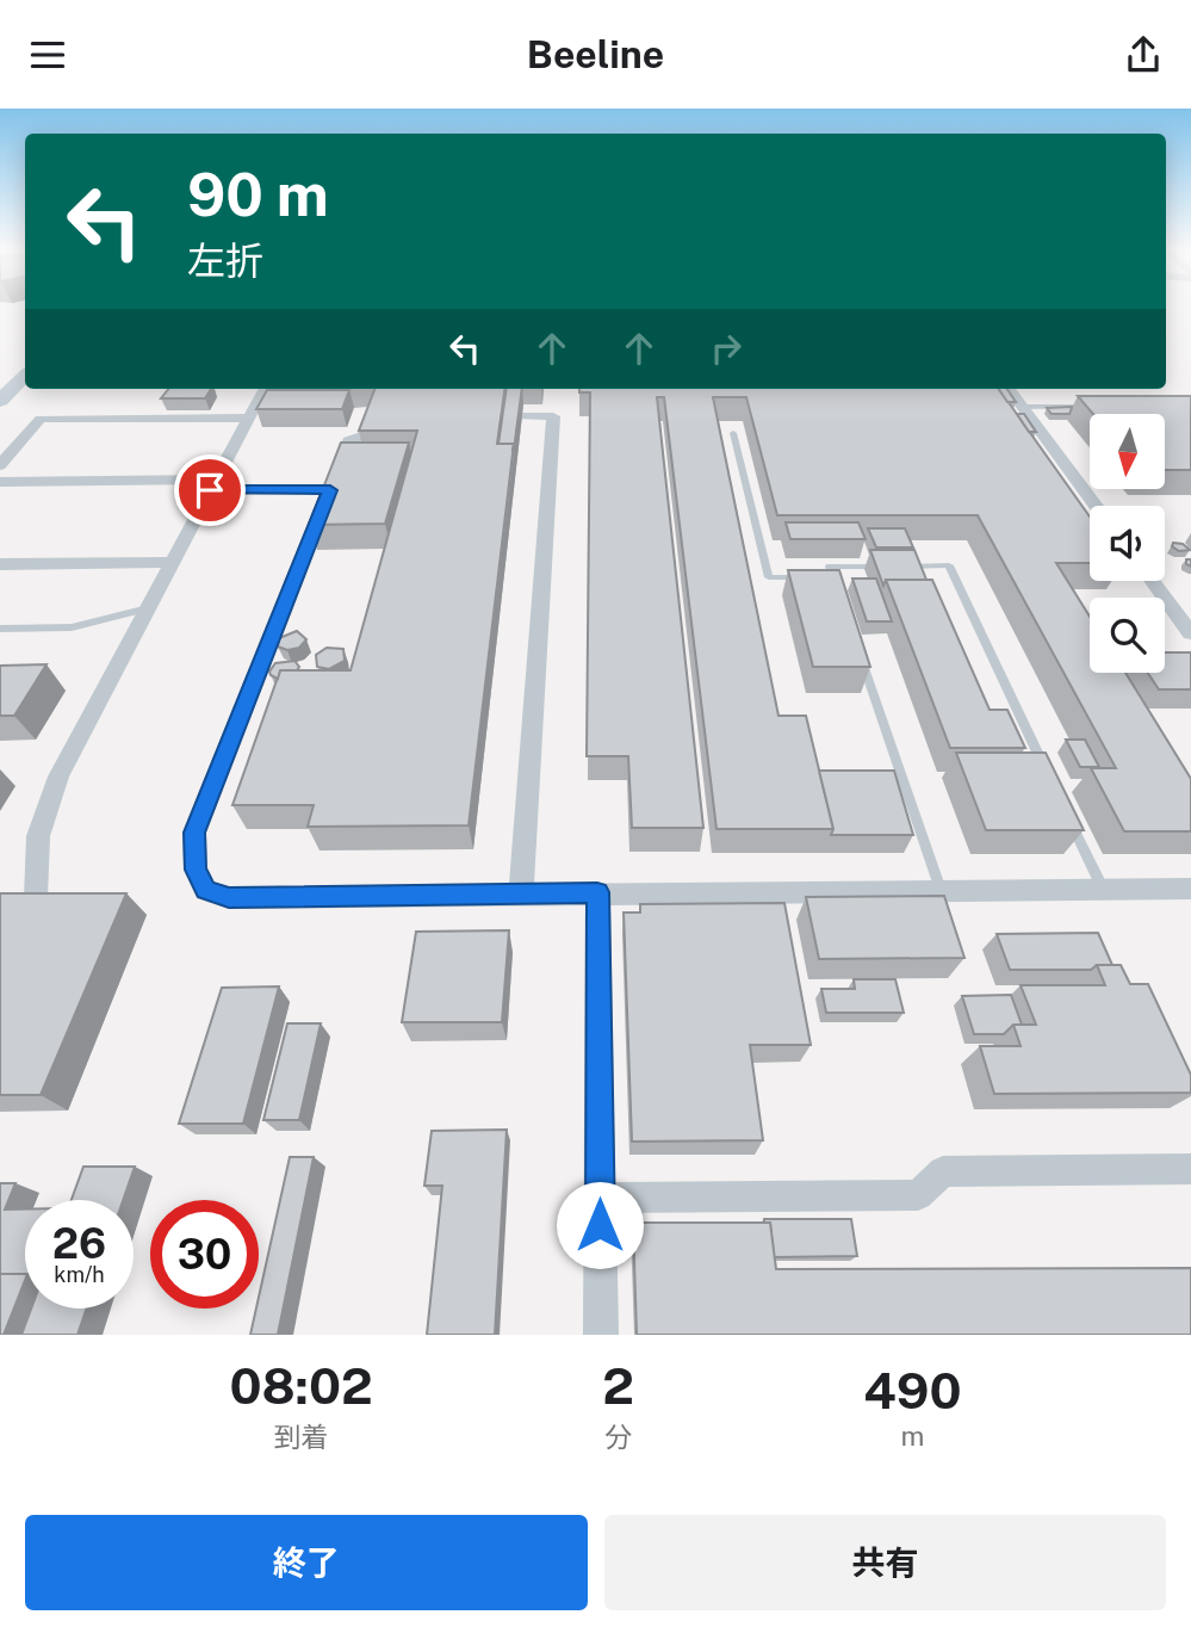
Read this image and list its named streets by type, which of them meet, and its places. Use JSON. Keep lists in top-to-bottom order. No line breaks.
{"north":"bottom","page":{"header":"Beeline","turn":["90 m","左折"],"speed":"26 km/h","limit":"30","eta":["08:02","到着","2","分","490","m"],"buttons":["終了","共有"]}}
